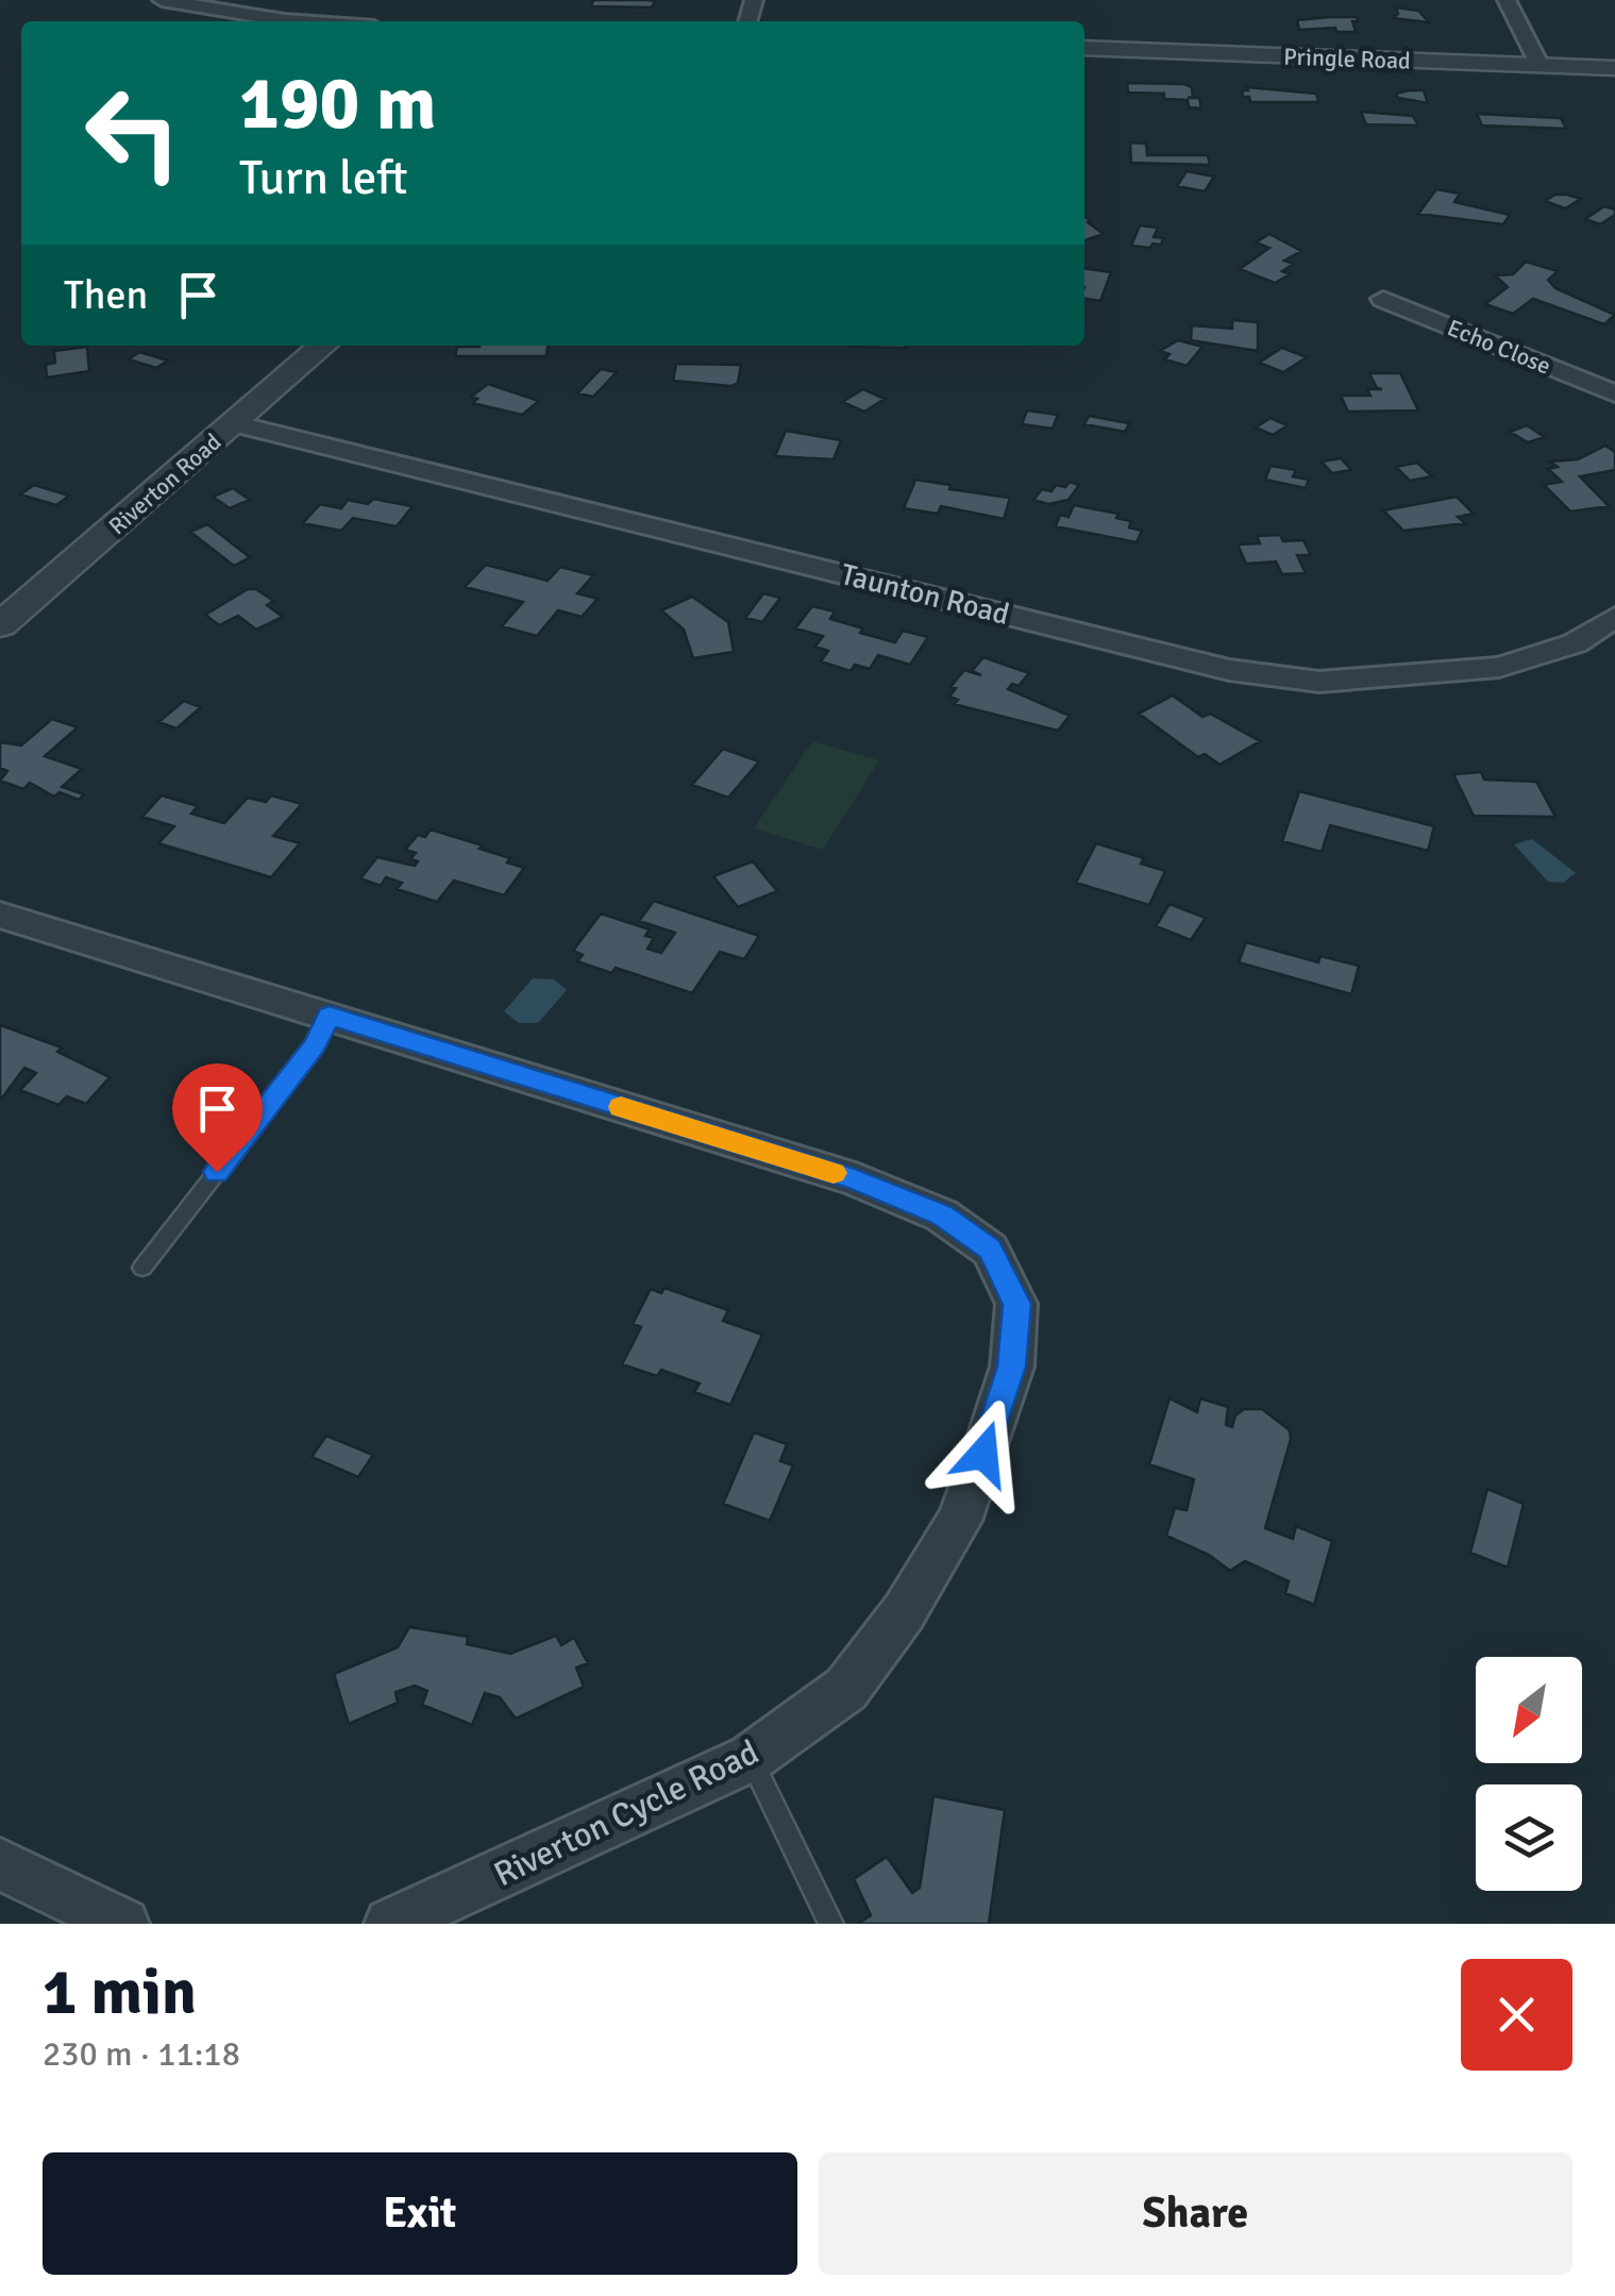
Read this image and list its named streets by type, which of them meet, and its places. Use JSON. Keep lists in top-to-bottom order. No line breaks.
{"streets":{"street":["Pringle Road","Echo Close","Riverton Road","Taunton Road","Riverton Cycle Road"]},"crossings":[["Riverton Road","Taunton Road"]],"north":"bottom left","page":{"turn":["190 m","Turn left"],"then":"Then","heading":["1 min","230 m · 11:18"],"buttons":["Exit","Share"]}}
